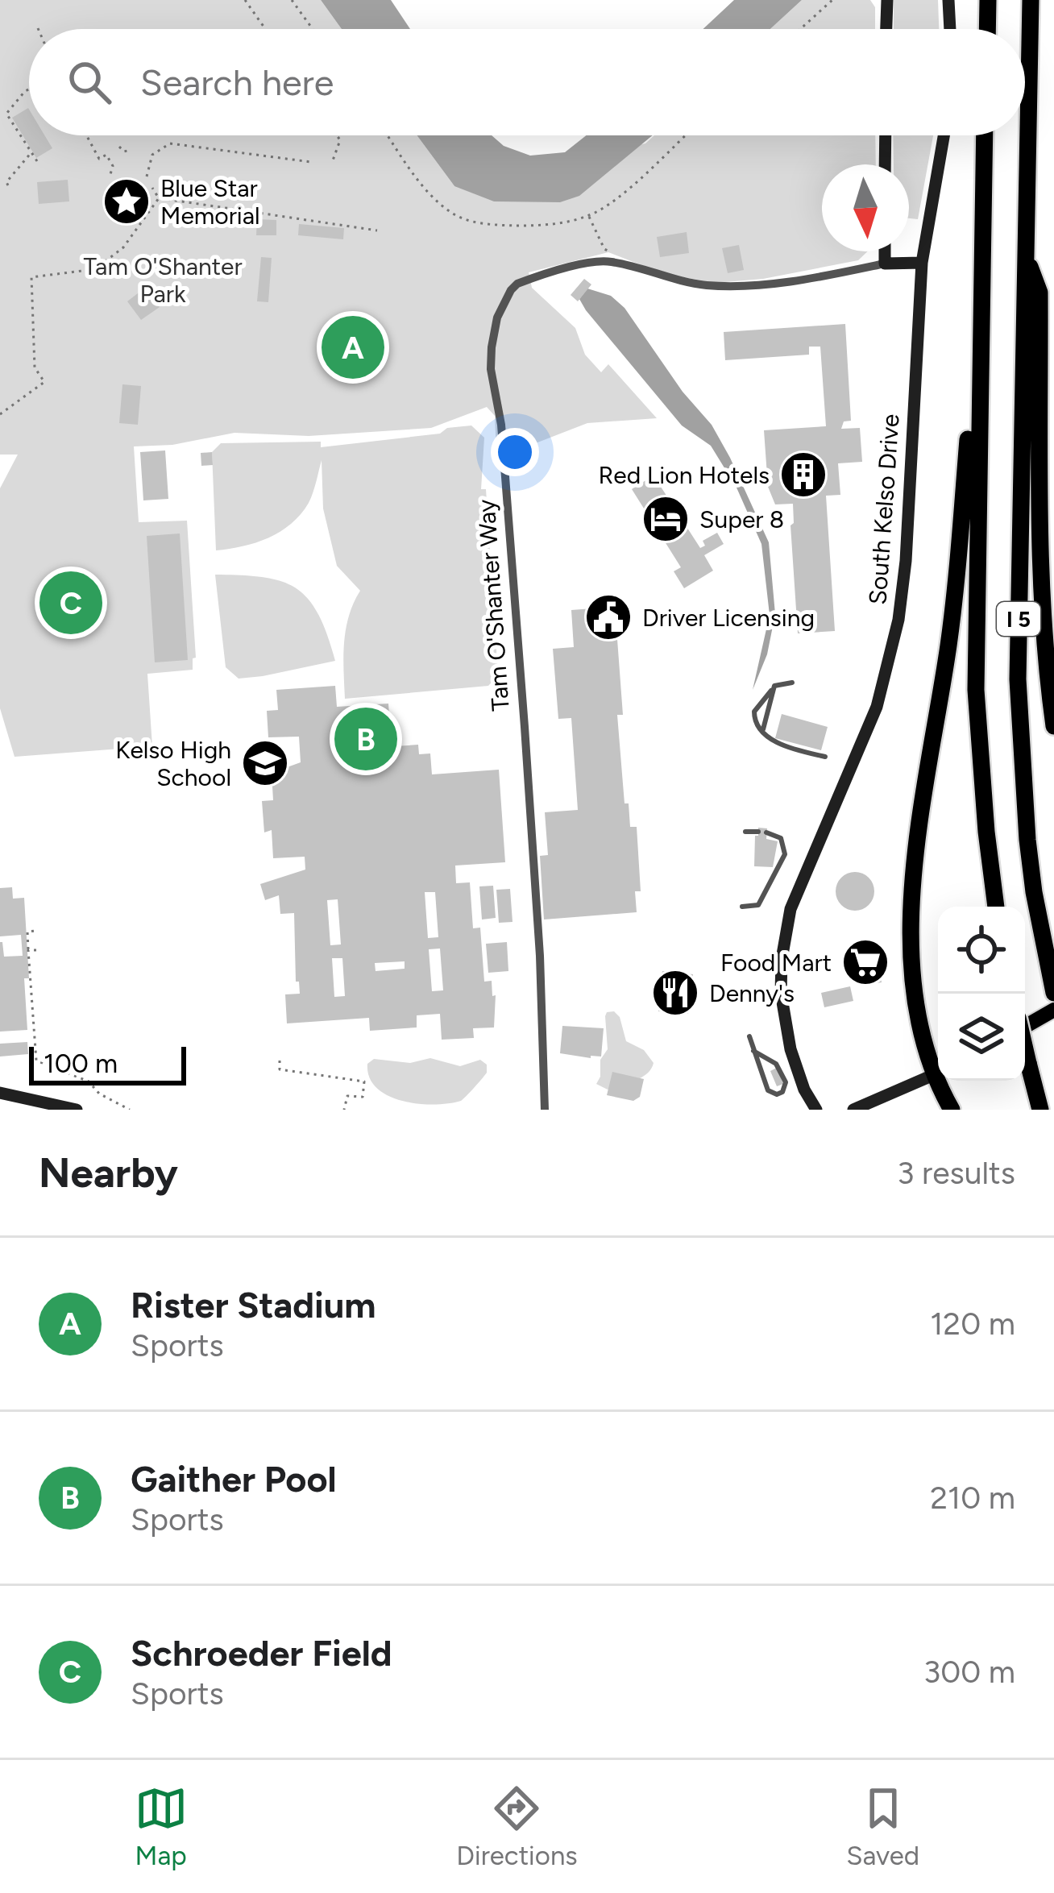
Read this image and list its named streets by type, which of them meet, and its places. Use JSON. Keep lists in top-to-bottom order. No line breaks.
{"streets":{"highway":["I 5"],"main road":["South Kelso Drive","Tam O'Shanter Way"]},"crossings":[["South Kelso Drive","Tam O'Shanter Way"]],"parks":["Tam O'Shanter Park"],"places":{"place":["Blue Star Memorial"],"building":["Red Lion Hotels"],"hotel":["Super 8"],"public building":["Driver Licensing"],"school or university":["Kelso High School"],"supermarket":["Food Mart"],"restaurant":["Denny's"]},"scale_bar":"100 m","north":"bottom","page":{"search":"Search here","pins":["A","C","B"],"scale":"100 m","heading":["Nearby","3 results"],"list":[{"mark":"A","name":"Rister Stadium","note":"Sports","value":"120 m"},{"mark":"B","name":"Gaither Pool","note":"Sports","value":"210 m"},{"mark":"C","name":"Schroeder Field","note":"Sports","value":"300 m"}],"nav":["Map","Directions","Saved"]}}
